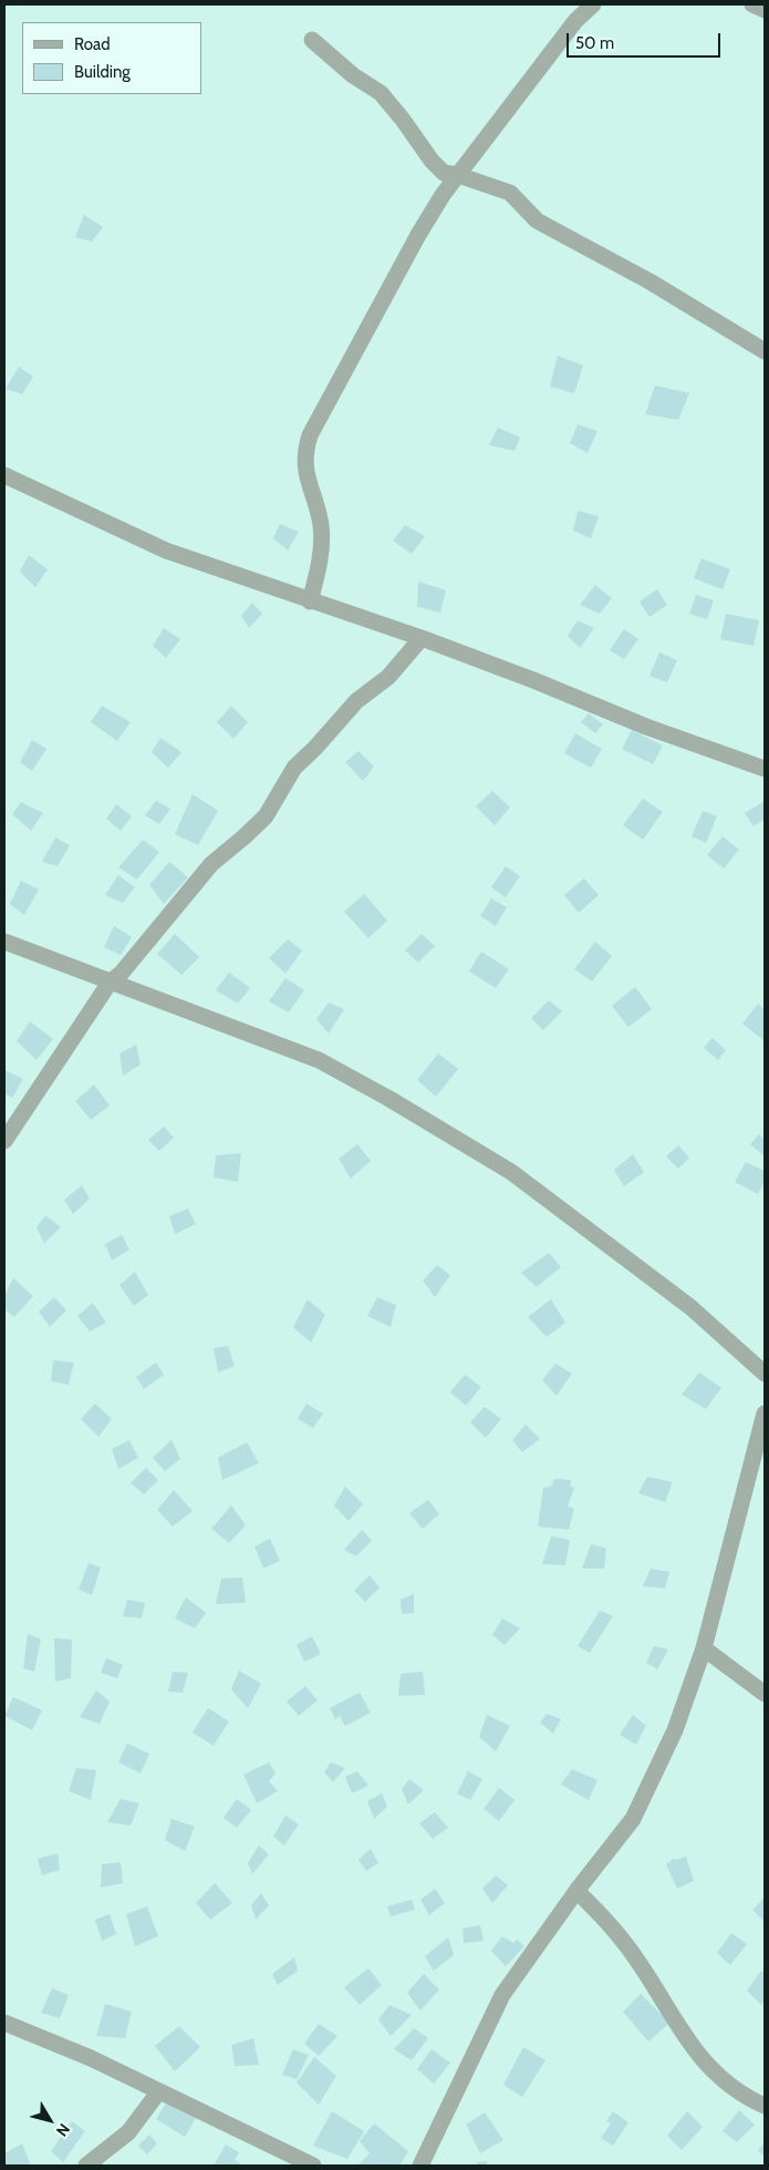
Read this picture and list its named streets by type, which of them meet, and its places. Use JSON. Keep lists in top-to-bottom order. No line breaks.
{"legend":["Road","Building"],"scale_bar":"50 m","north":"bottom right"}
